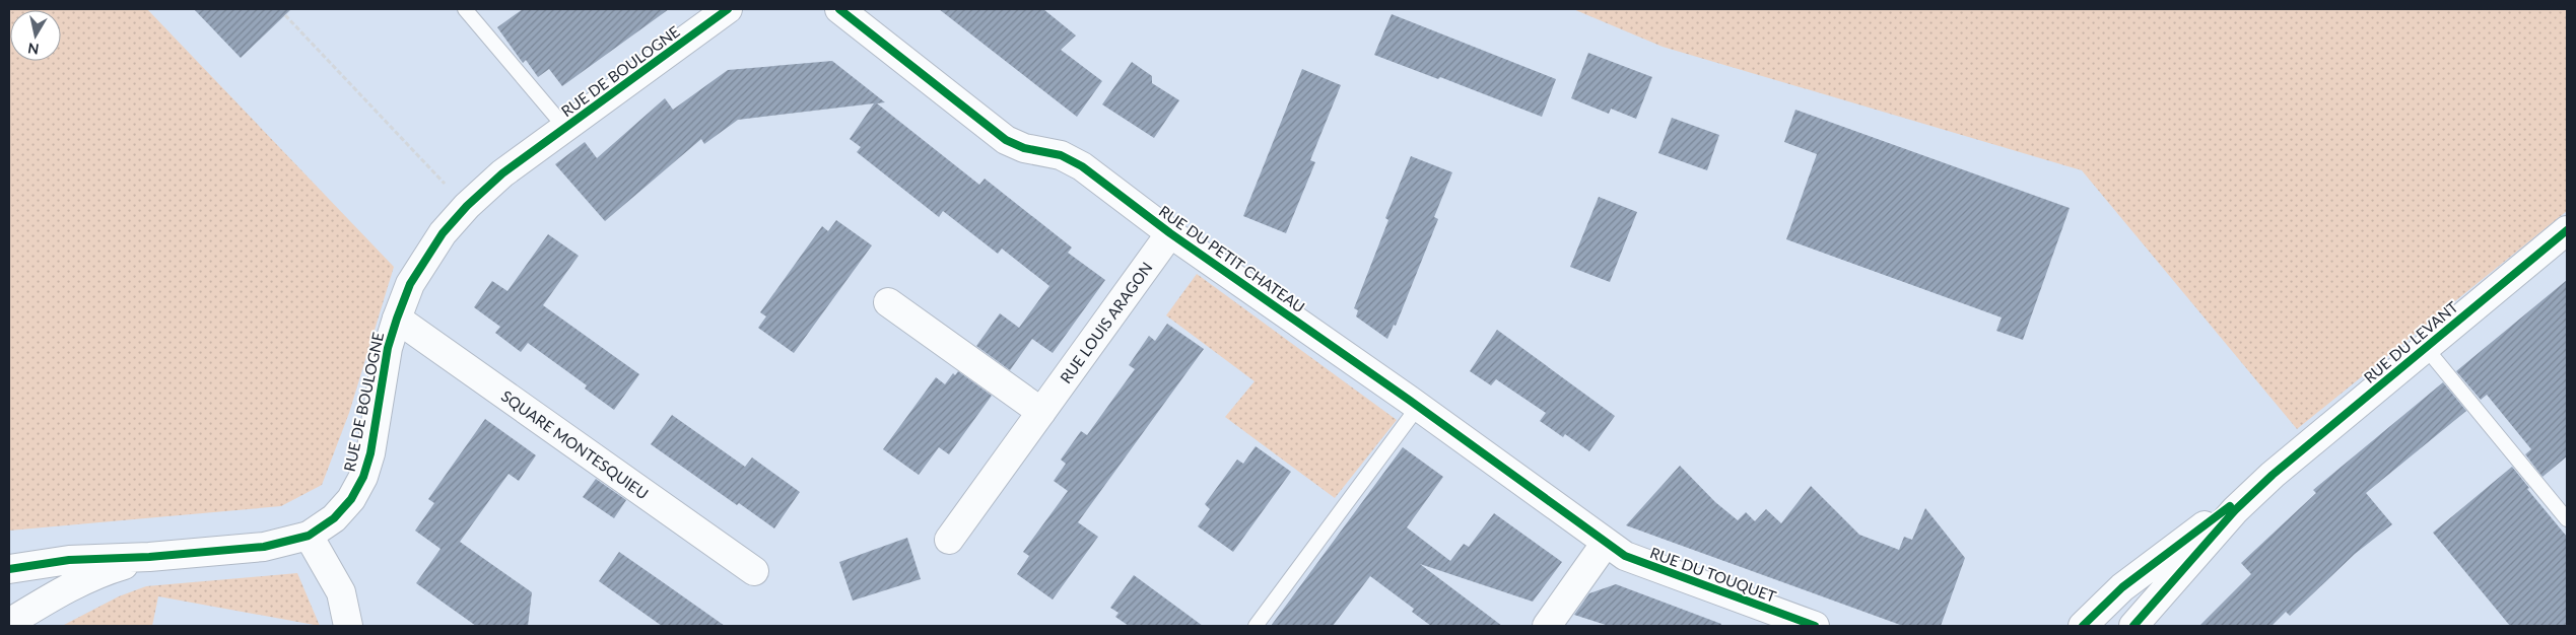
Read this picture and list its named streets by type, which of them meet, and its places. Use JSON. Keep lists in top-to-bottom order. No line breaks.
{"streets":{"street":["RUE DE BOULOGNE","RUE DU PETIT CHATEAU","RUE LOUIS ARAGON","RUE DU LEVANT","SQUARE MONTESQUIEU","RUE DU TOUQUET"]},"crossings":[["RUE DE BOULOGNE","SQUARE MONTESQUIEU"],["RUE DU PETIT CHATEAU","RUE LOUIS ARAGON"],["RUE DU PETIT CHATEAU","RUE DU TOUQUET"]],"north":"bottom"}
